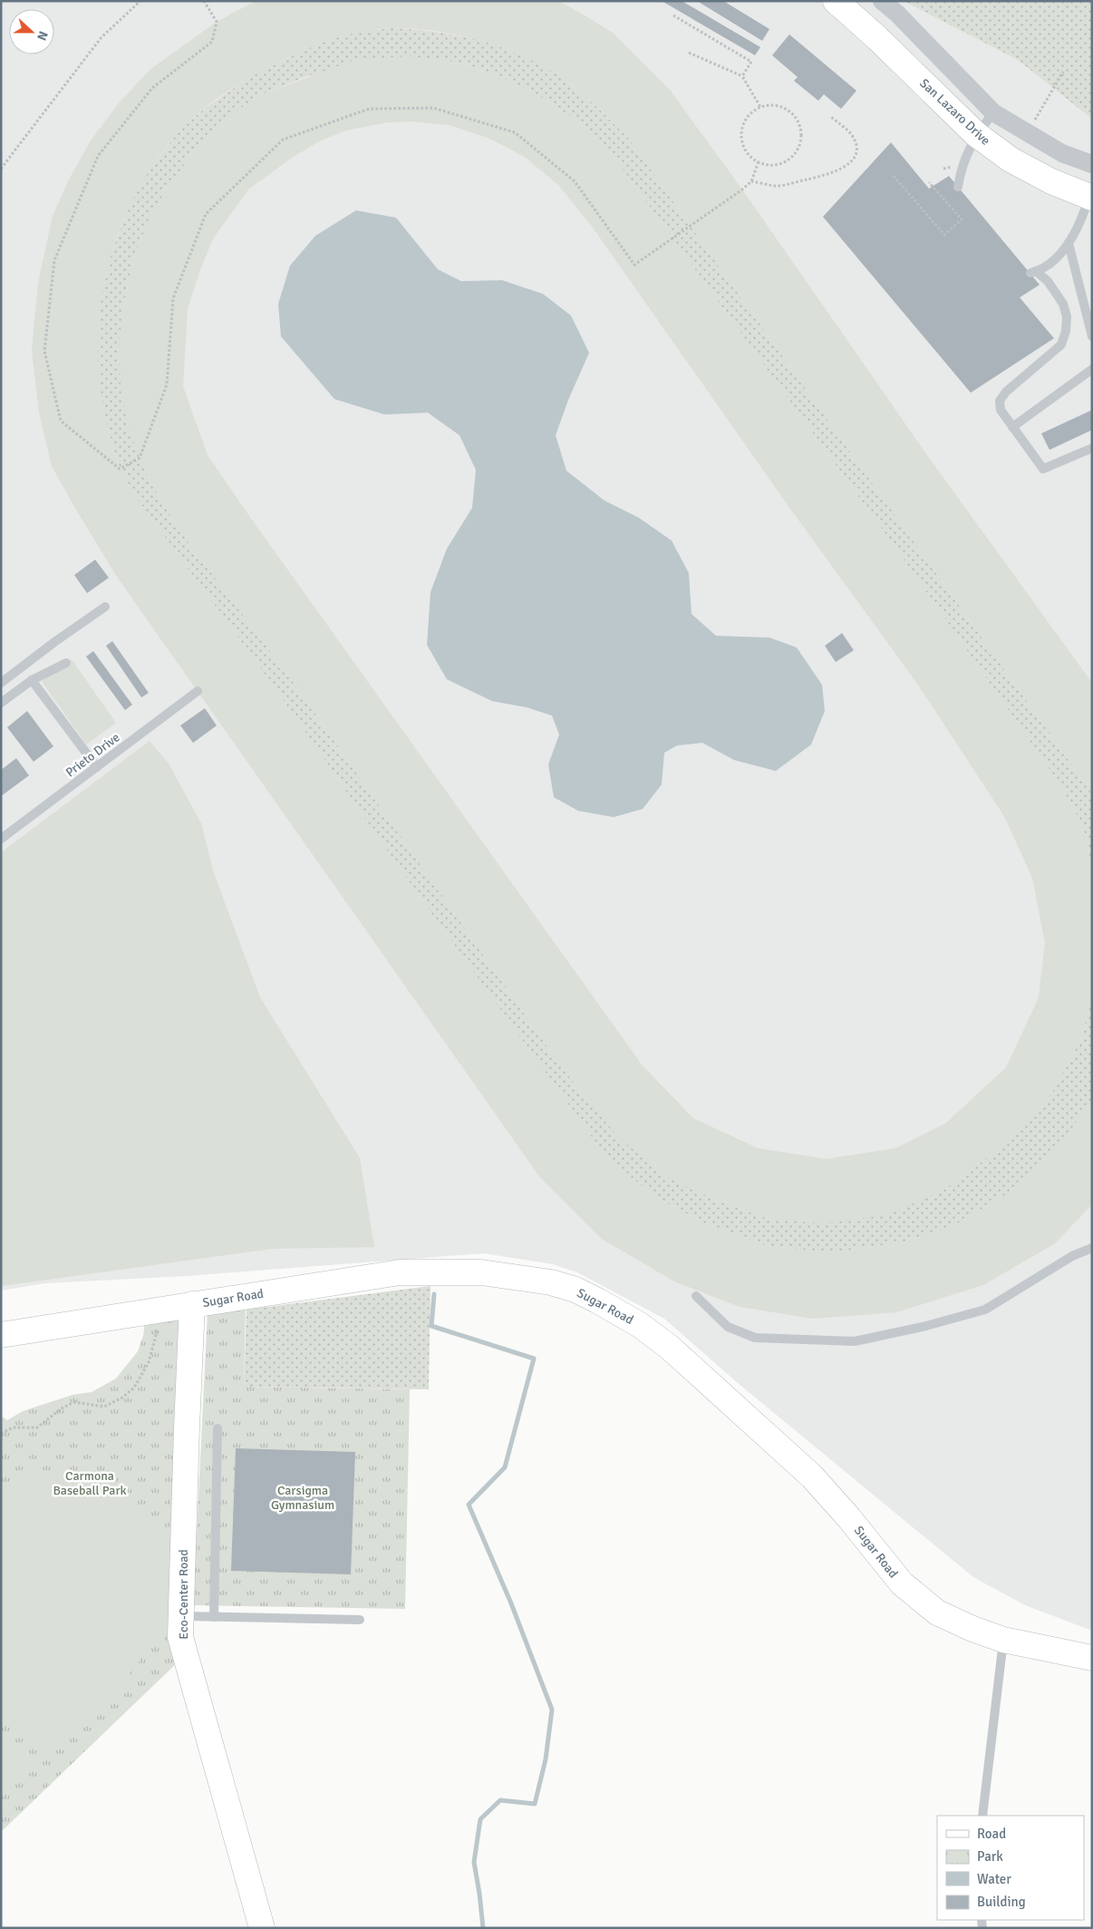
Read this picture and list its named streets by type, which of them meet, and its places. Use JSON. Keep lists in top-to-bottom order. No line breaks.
{"streets":{"main road":["San Lazaro Drive","Sugar Road","Eco-Center Road"],"lane":["Prieto Drive"]},"crossings":[["Sugar Road","Eco-Center Road"]],"parks":["Carmona Baseball Park","Carsigma Gymnasium"],"legend":["Road","Park","Water","Building"],"north":"right"}
